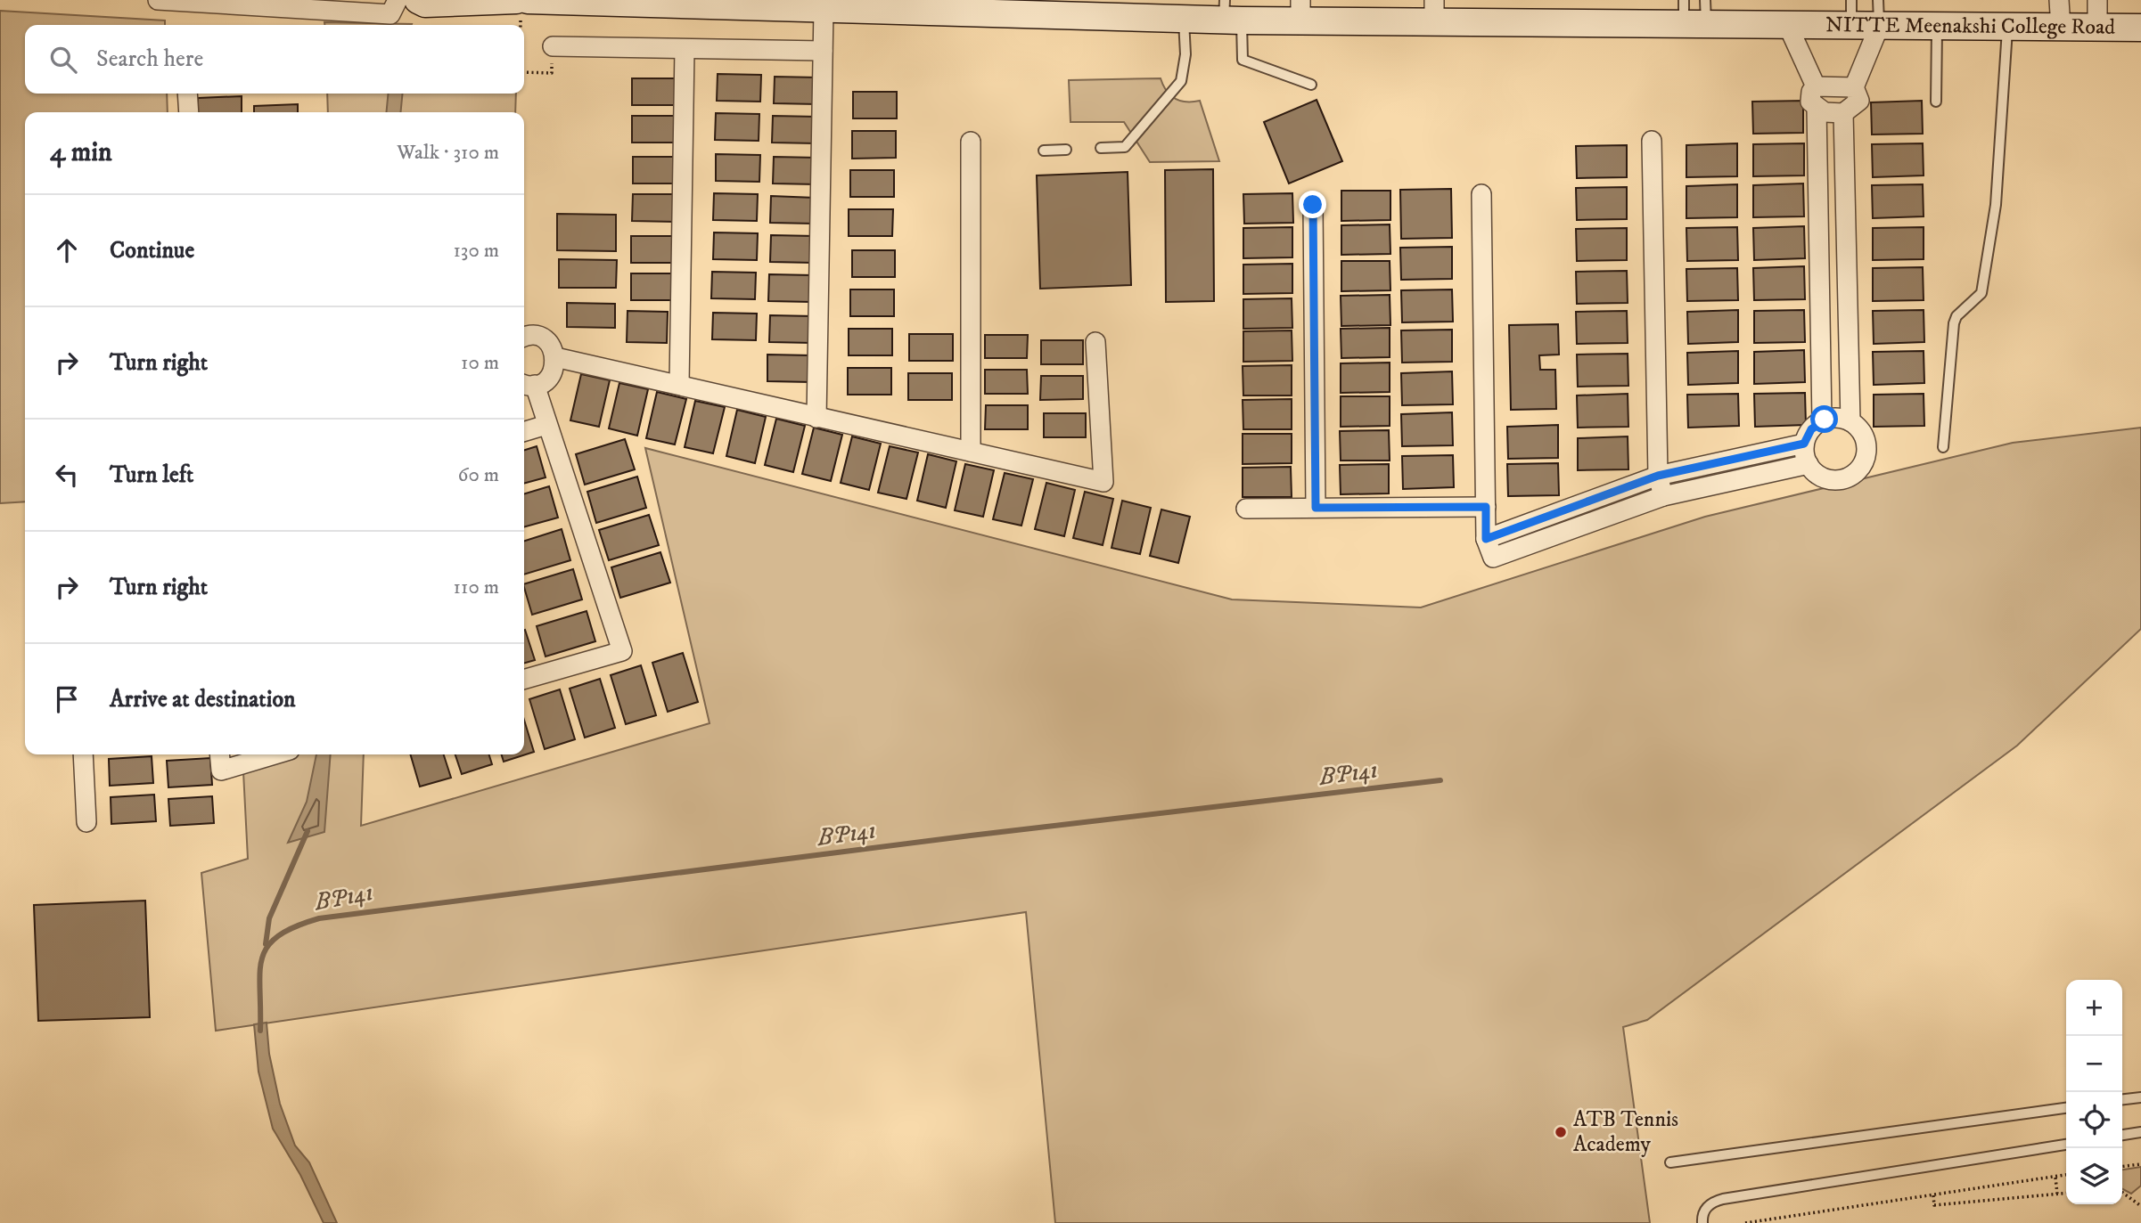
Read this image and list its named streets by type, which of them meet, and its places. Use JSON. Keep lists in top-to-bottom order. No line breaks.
{"streets":{"street":["NITTE Meenakshi College Road"]},"water":["BP141"],"places":["ATB Tennis Academy"],"page":{"search":"Search here","heading":["4 min","Walk · 310 m"],"list":[["Continue","130 m"],["Turn right","10 m"],["Turn left","60 m"],["Turn right","110 m"],"Arrive at destination"],"map_buttons":["+","−"]}}
